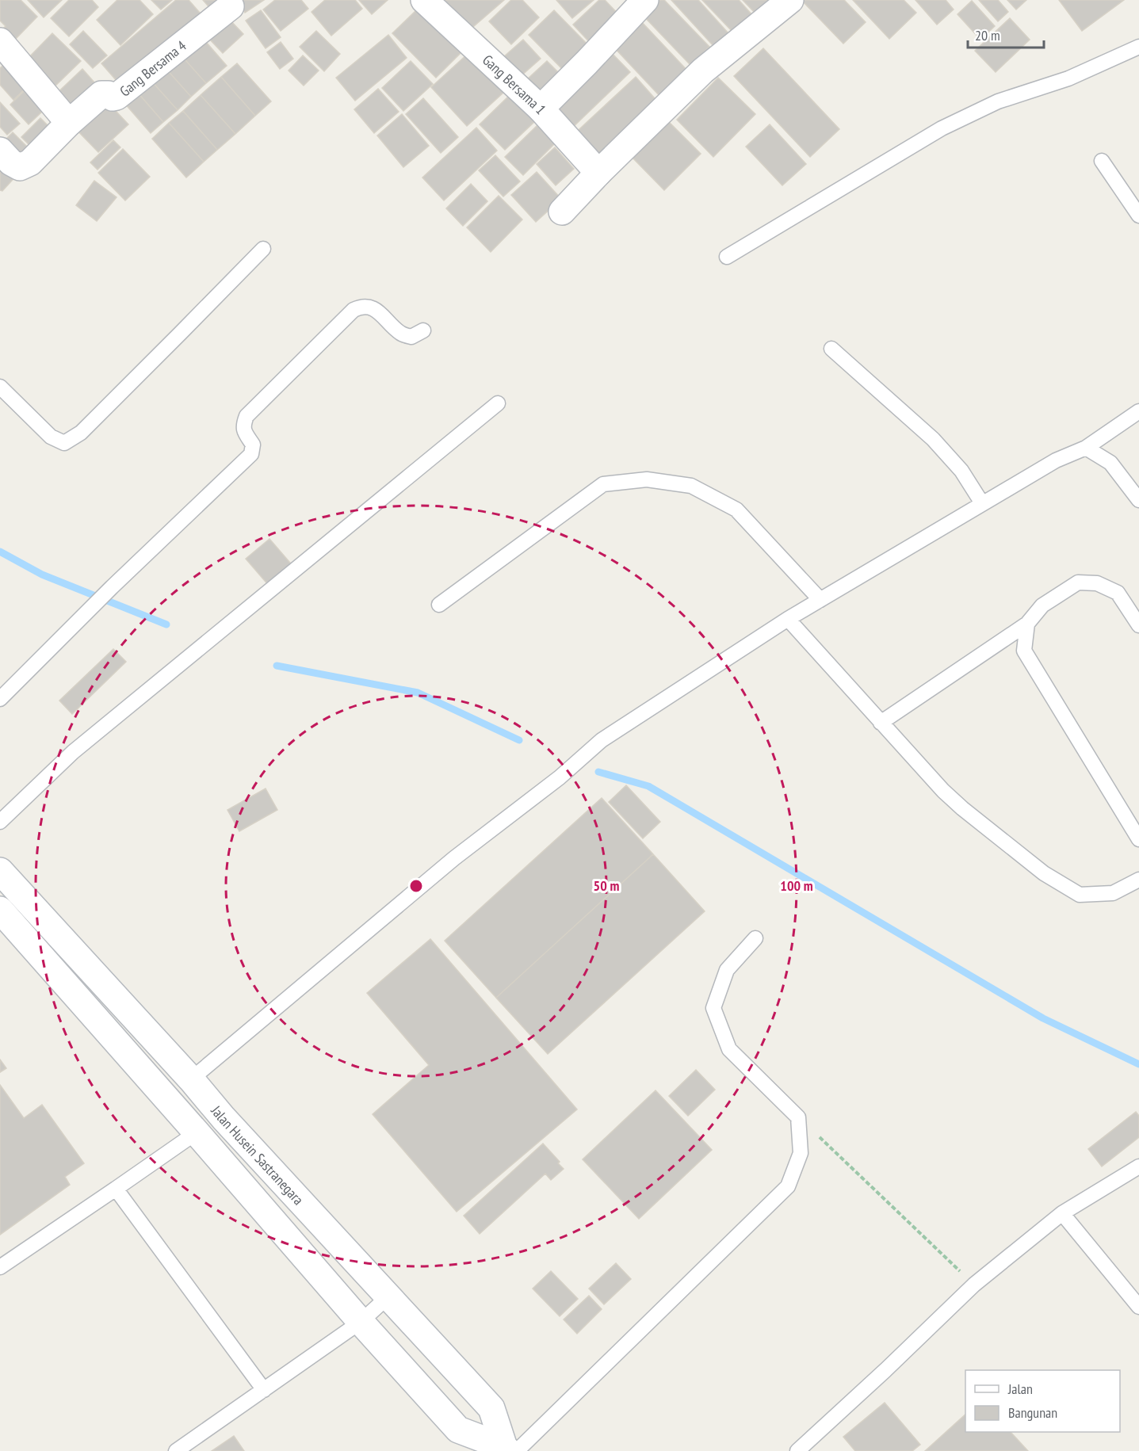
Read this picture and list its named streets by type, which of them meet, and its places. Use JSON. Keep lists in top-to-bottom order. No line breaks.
{"streets":{"main road":["Gang Bersama 4","Gang Bersama 1","Jalan Husein Sastranegara"]},"legend":["Jalan","Bangunan"],"scale_bar":"20 m","rings":["50 m","100 m"]}
